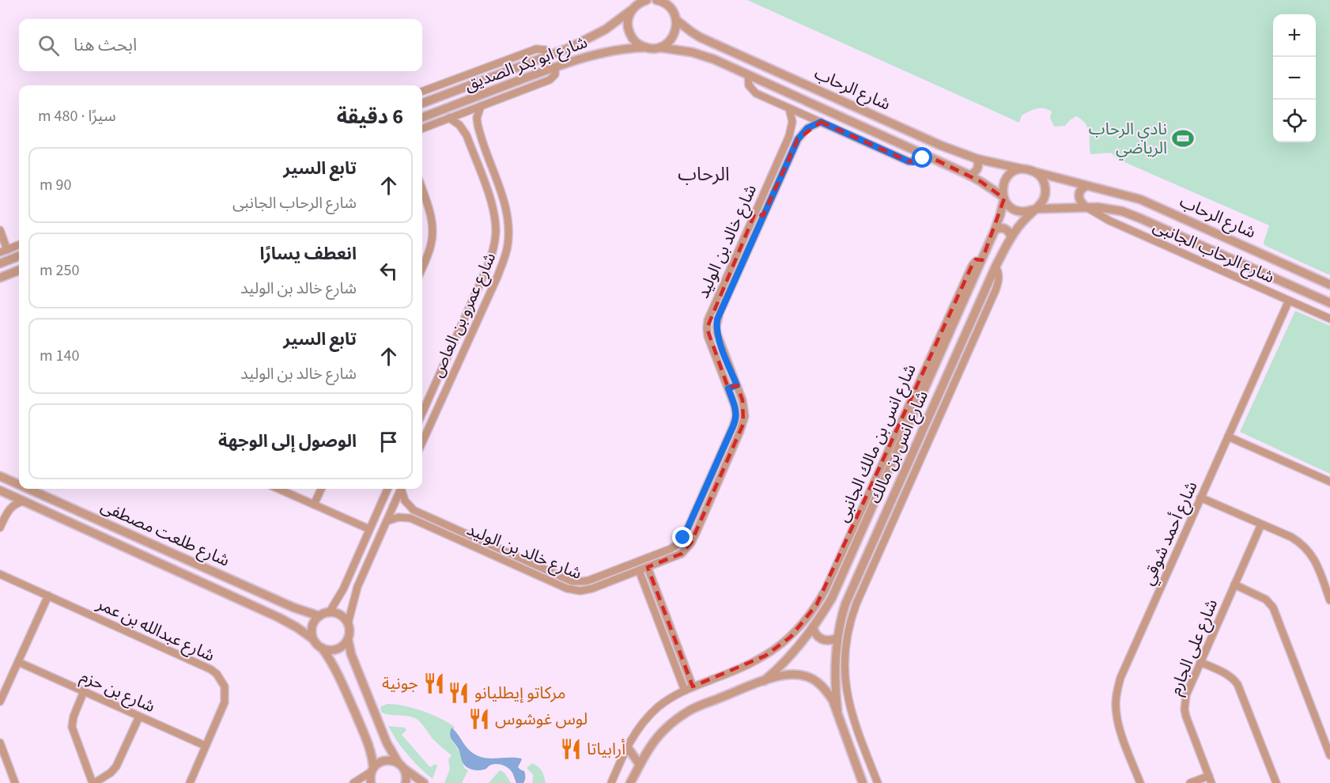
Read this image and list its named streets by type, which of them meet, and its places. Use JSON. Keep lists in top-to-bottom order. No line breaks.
{"streets":{"street":["شارع ابو بكر الصديق","شارع الرحاب","شارع خالد بن الوليد","شارع الرحاب الجانبى","شارع عمرو بن العاص","شارع انس بن مالك الجانبى","شارع انس بن مالك","شارع طلعت مصطفى","شارع أحمد شوقي","شارع عبدالله بن عمر","شارع على الجارم","شارع بن حزم"]},"crossings":[["شارع ابو بكر الصديق","شارع الرحاب"],["شارع الرحاب","شارع الرحاب الجانبى"],["شارع الرحاب","شارع انس بن مالك"],["شارع الرحاب الجانبى","شارع أحمد شوقي"],["شارع انس بن مالك الجانبى","شارع انس بن مالك"],["شارع عبدالله بن عمر","شارع بن حزم"]],"districts":["الرحاب"],"places":{"sports":["نادي الرحاب الرياضي"],"restaurant":["جونية","مركاتو إيطليانو","لوس غوشوس","أرابياتا"]},"page":{"map_buttons":["+","−"],"search":"ابحث هنا","heading":["6 دقيقة","سيرًا · 480 m"],"list":[["تابع السير","شارع الرحاب الجانبى","90 m"],["انعطف يسارًا","شارع خالد بن الوليد","250 m"],["تابع السير","شارع خالد بن الوليد","140 m"],"الوصول إلى الوجهة"]}}
